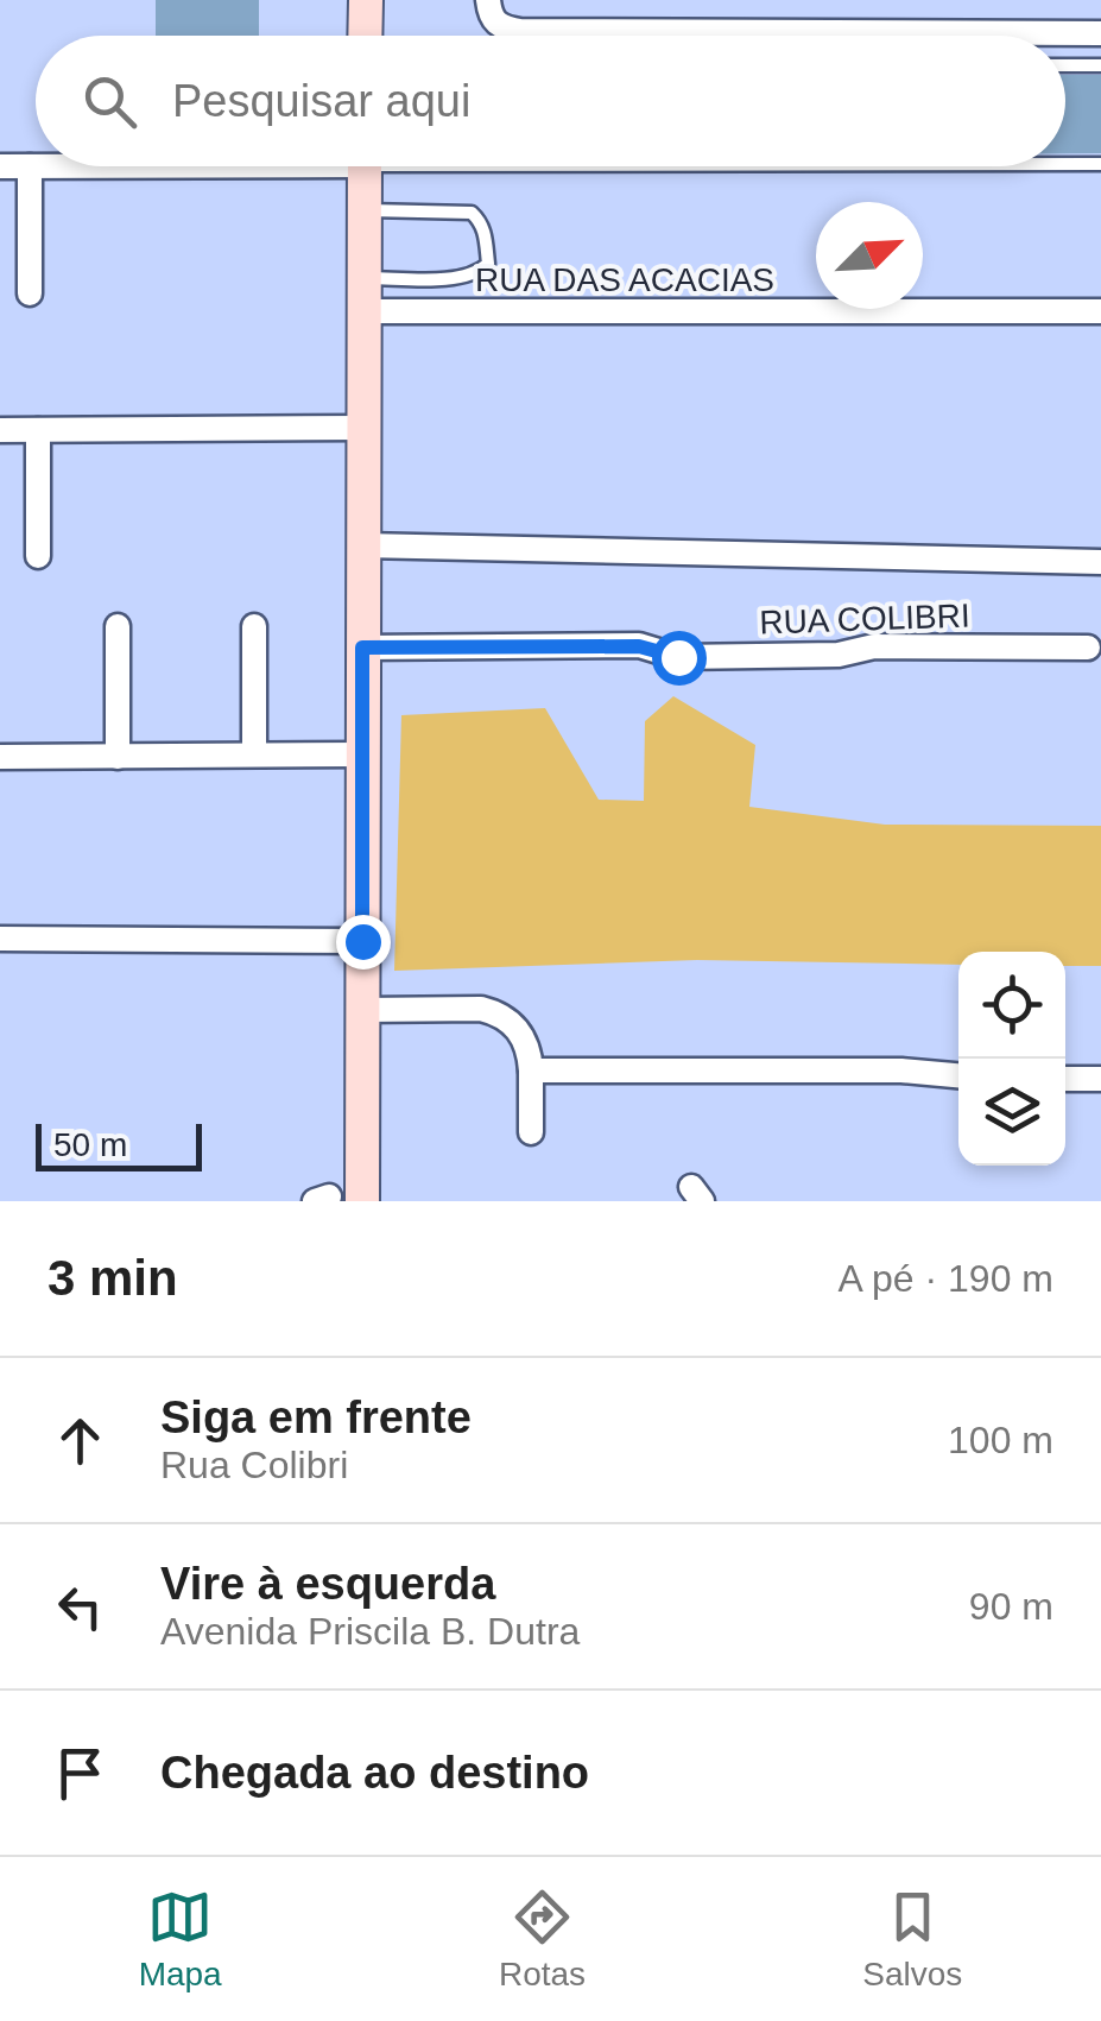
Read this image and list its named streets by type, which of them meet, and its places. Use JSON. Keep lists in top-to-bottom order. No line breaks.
{"streets":{"street":["RUA DAS ACACIAS","RUA COLIBRI"]},"scale_bar":"50 m","north":"top right","page":{"search":"Pesquisar aqui","scale":"50 m","heading":["3 min","A pé · 190 m"],"list":[["Siga em frente","Rua Colibri","100 m"],["Vire à esquerda","Avenida Priscila B. Dutra","90 m"],"Chegada ao destino"],"nav":["Mapa","Rotas","Salvos"]}}
